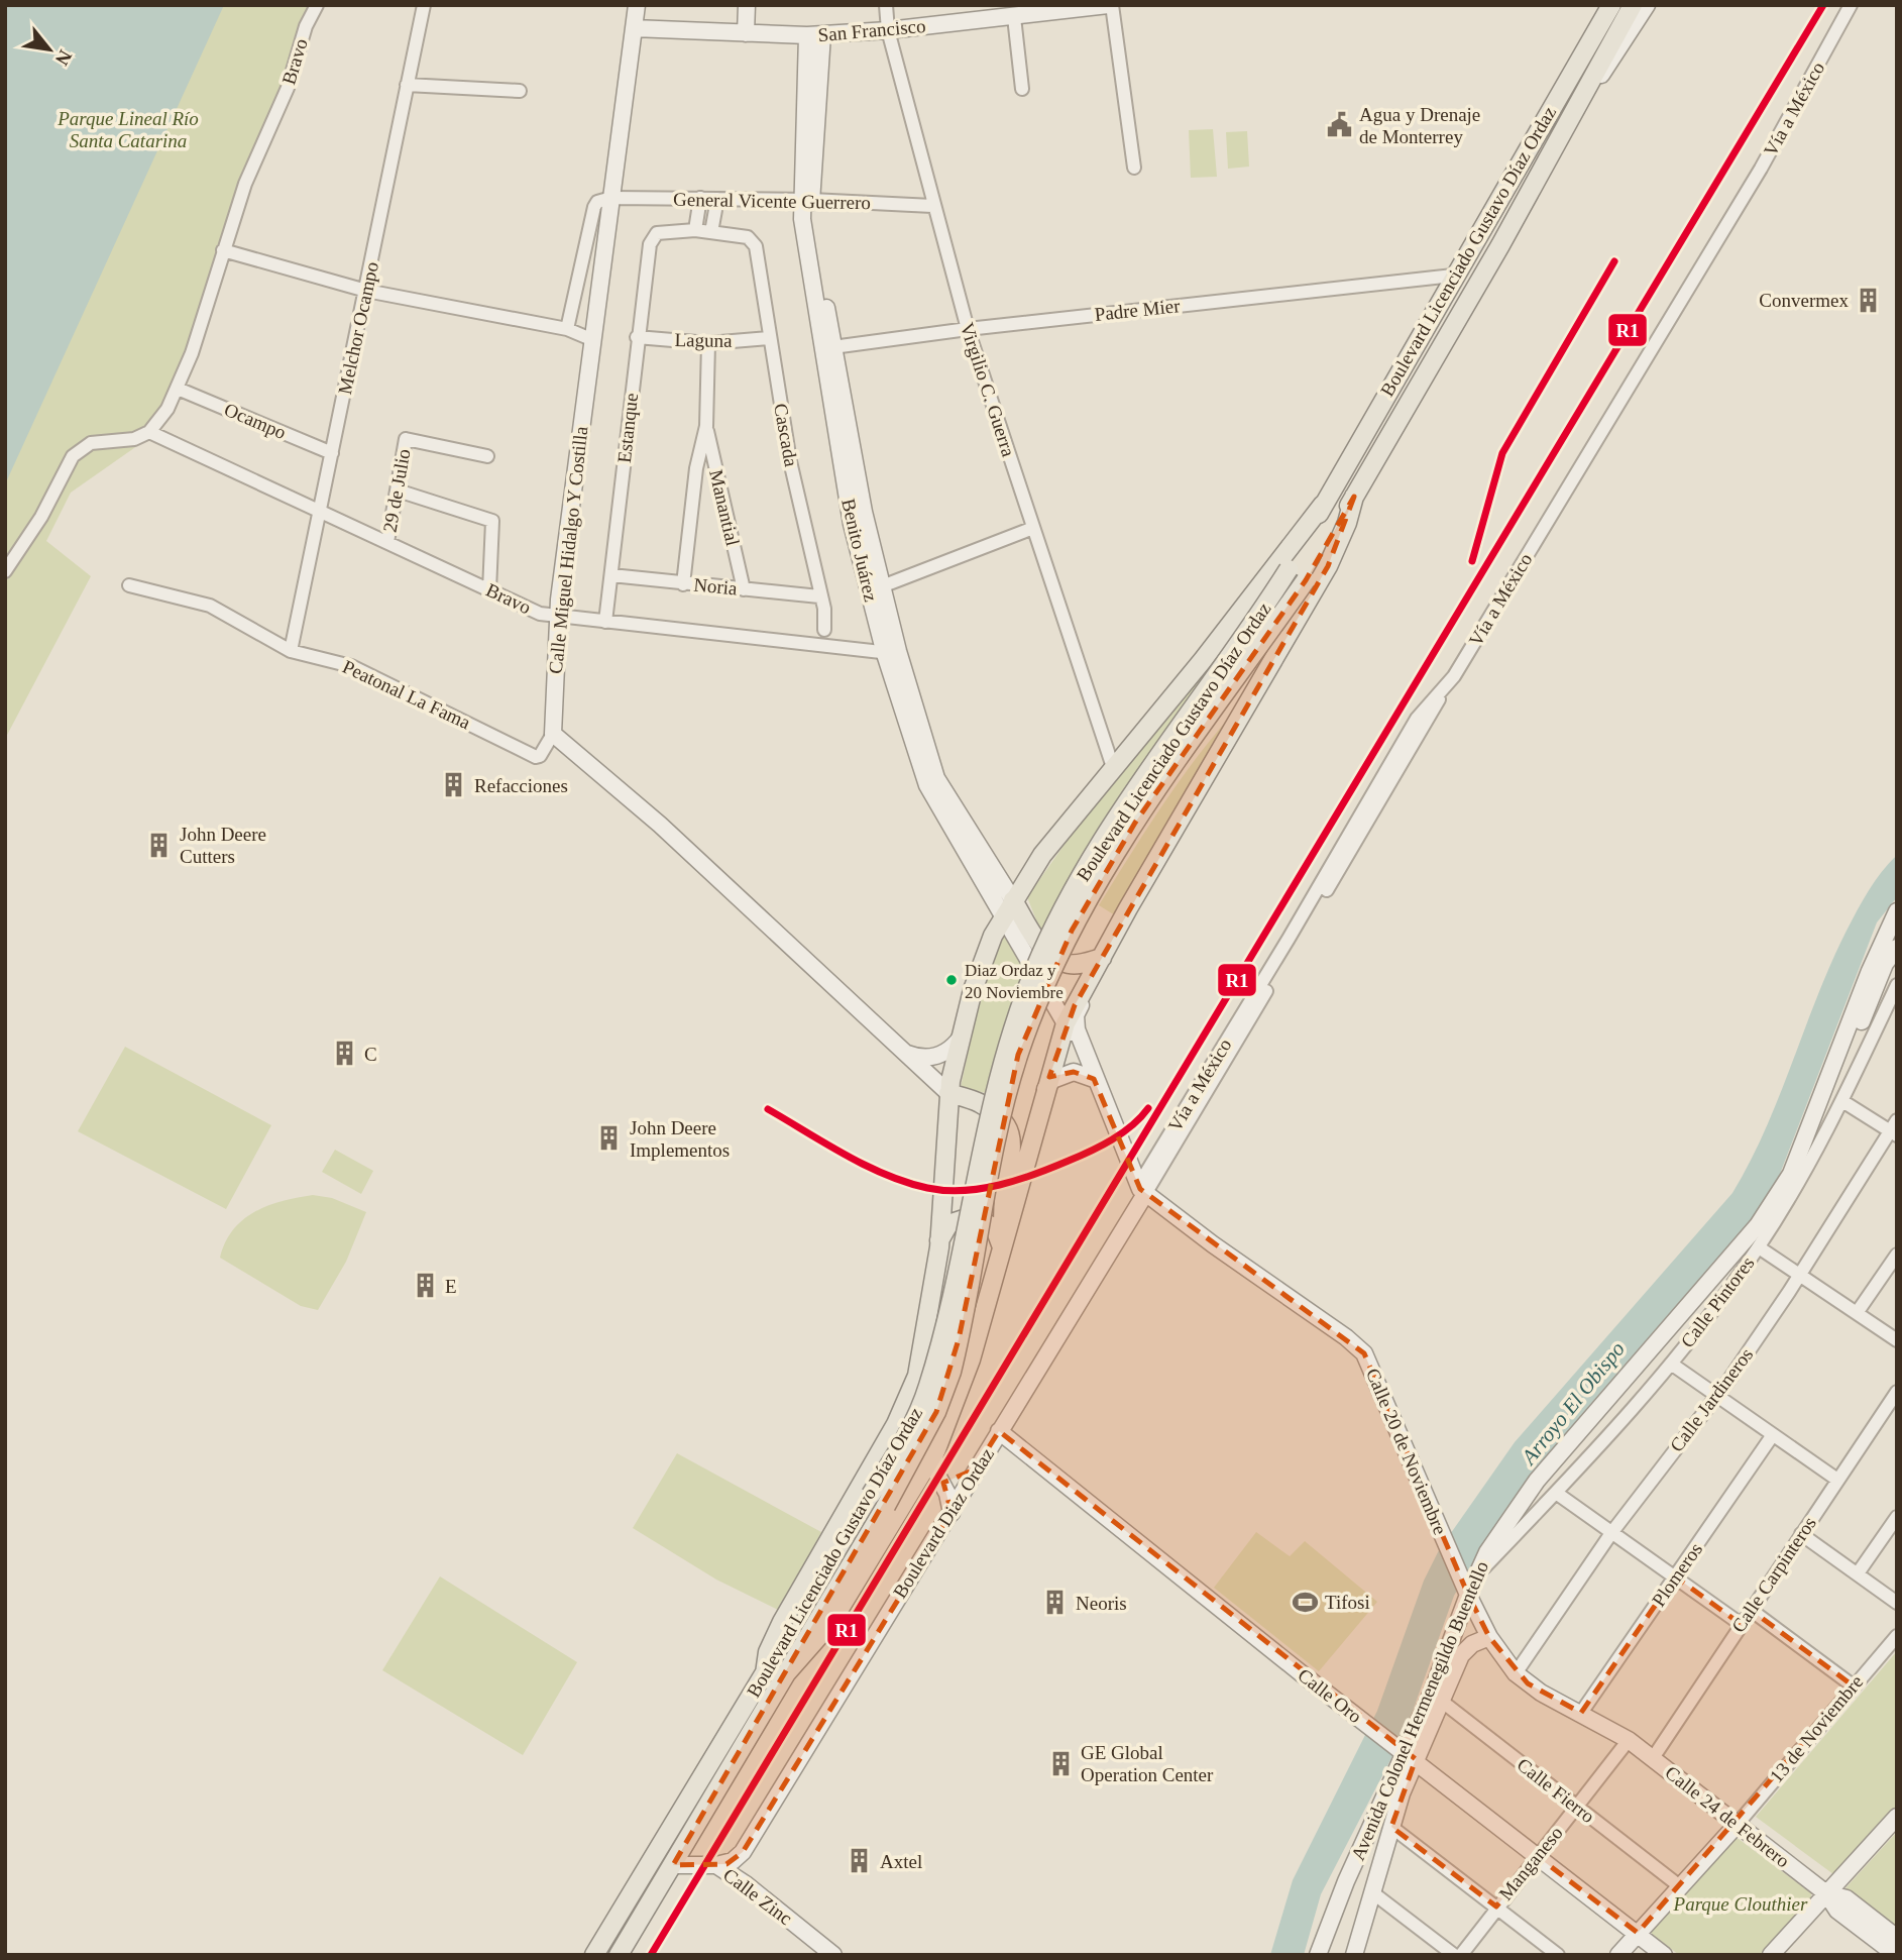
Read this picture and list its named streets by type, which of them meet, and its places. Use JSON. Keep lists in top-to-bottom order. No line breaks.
{"streets":{"main road":["Boulevard Licenciado Gustavo Díaz Ordaz"],"street":["San Francisco","Bravo","Vía a México","General Vicente Guerrero","Padre Mier","Melchor Ocampo","Laguna","Virgilio C. Guerra","Ocampo","Estanque","Cascada","29 de Julio","Manantial","Calle Miguel Hidalgo Y Costilla","Benito Juárez","Noria","Peatonal La Fama","Calle Pintores","Calle Jardineros","Calle 20 de Noviembre","Boulevard Diaz Ordaz","Plomeros","Calle Carpinteros","Calle Oro","Avenida Colonel Hermenegildo Buentello","13 de Noviembre","Calle Fierro","Calle 24 de Febrero","Manganeso","Calle Zinc"]},"crossings":[["San Francisco","Virgilio C. Guerra"],["San Francisco","Calle Miguel Hidalgo Y Costilla"],["San Francisco","Benito Juárez"],["Bravo","Melchor Ocampo"],["Bravo","Ocampo"],["Bravo","Estanque"],["Bravo","29 de Julio"],["Bravo","Calle Miguel Hidalgo Y Costilla"],["Bravo","Benito Juárez"],["Vía a México","Calle 20 de Noviembre"],["Vía a México","Boulevard Diaz Ordaz"],["General Vicente Guerrero","Virgilio C. Guerra"],["General Vicente Guerrero","Calle Miguel Hidalgo Y Costilla"],["General Vicente Guerrero","Benito Juárez"],["Boulevard Licenciado Gustavo Díaz Ordaz","Padre Mier"],["Boulevard Licenciado Gustavo Díaz Ordaz","Calle Zinc"],["Padre Mier","Virgilio C. Guerra"],["Padre Mier","Benito Juárez"],["Melchor Ocampo","Ocampo"],["Melchor Ocampo","Peatonal La Fama"],["Laguna","Estanque"],["Laguna","Cascada"],["Laguna","Manantial"],["Estanque","Noria"],["Cascada","Noria"],["Manantial","Noria"],["Calle Miguel Hidalgo Y Costilla","Peatonal La Fama"],["Calle Pintores","Calle 20 de Noviembre"],["Calle Pintores","Avenida Colonel Hermenegildo Buentello"],["Calle 20 de Noviembre","Boulevard Diaz Ordaz"],["Calle 20 de Noviembre","Avenida Colonel Hermenegildo Buentello"],["Boulevard Diaz Ordaz","Calle Oro"],["Calle Carpinteros","Calle 24 de Febrero"],["Calle Oro","Manganeso"],["Avenida Colonel Hermenegildo Buentello","Calle Fierro"],["13 de Noviembre","Calle 24 de Febrero"],["Calle Fierro","Manganeso"],["Calle 24 de Febrero","Manganeso"]],"water":["Arroyo El Obispo"],"parks":["Parque Lineal Río Santa Catarina","Parque Clouthier"],"places":{"public building":["Agua y Drenaje de Monterrey"],"building":["Convermex","Refacciones","John Deere Cutters","C","John Deere Implementos","E","Neoris","GE Global Operation Center","Axtel"],"other":["Diaz Ordaz y 20 Noviembre"],"sports":["Tifosi"]},"lines":["transit line R1"],"north":"bottom right"}
